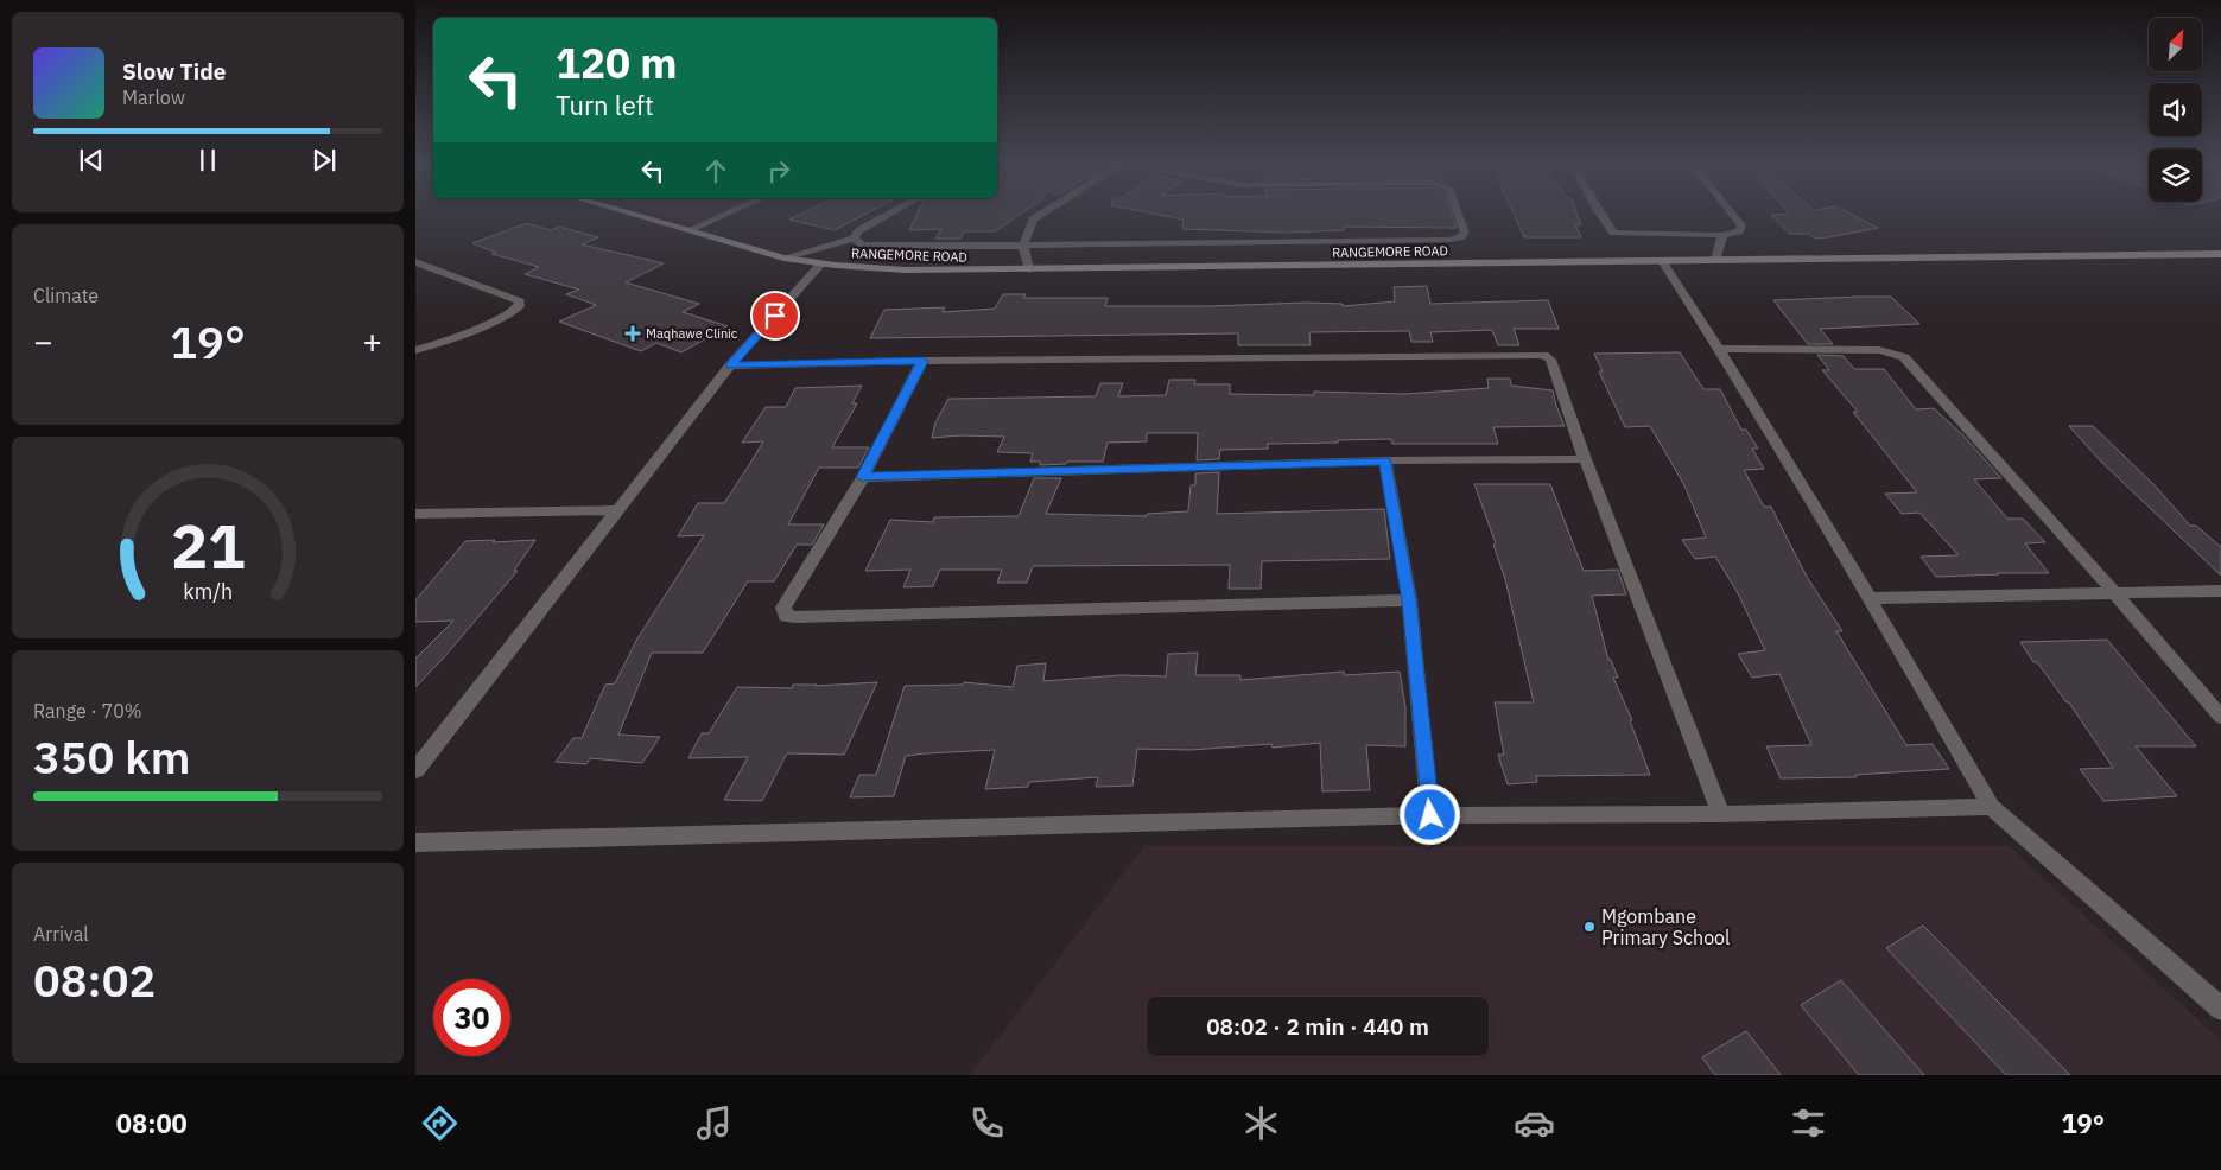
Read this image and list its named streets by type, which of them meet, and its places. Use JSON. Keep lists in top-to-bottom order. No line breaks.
{"streets":{"street":["RANGEMORE ROAD"]},"places":{"health":["Maqhawe Clinic"],"other":["Mgombane Primary School"]},"north":"top right","page":{"turn":["120 m","Turn left"],"song":["Slow Tide","Marlow"],"tile":["Climate",["Range · 70%","350 km"],["Arrival","08:02"]],"heat":["−","19°","+"],"limit":"30","trip":"08:02 · 2 min · 440 m","tabs":["08:00","19°"],"gauge":["21","km/h"]}}
